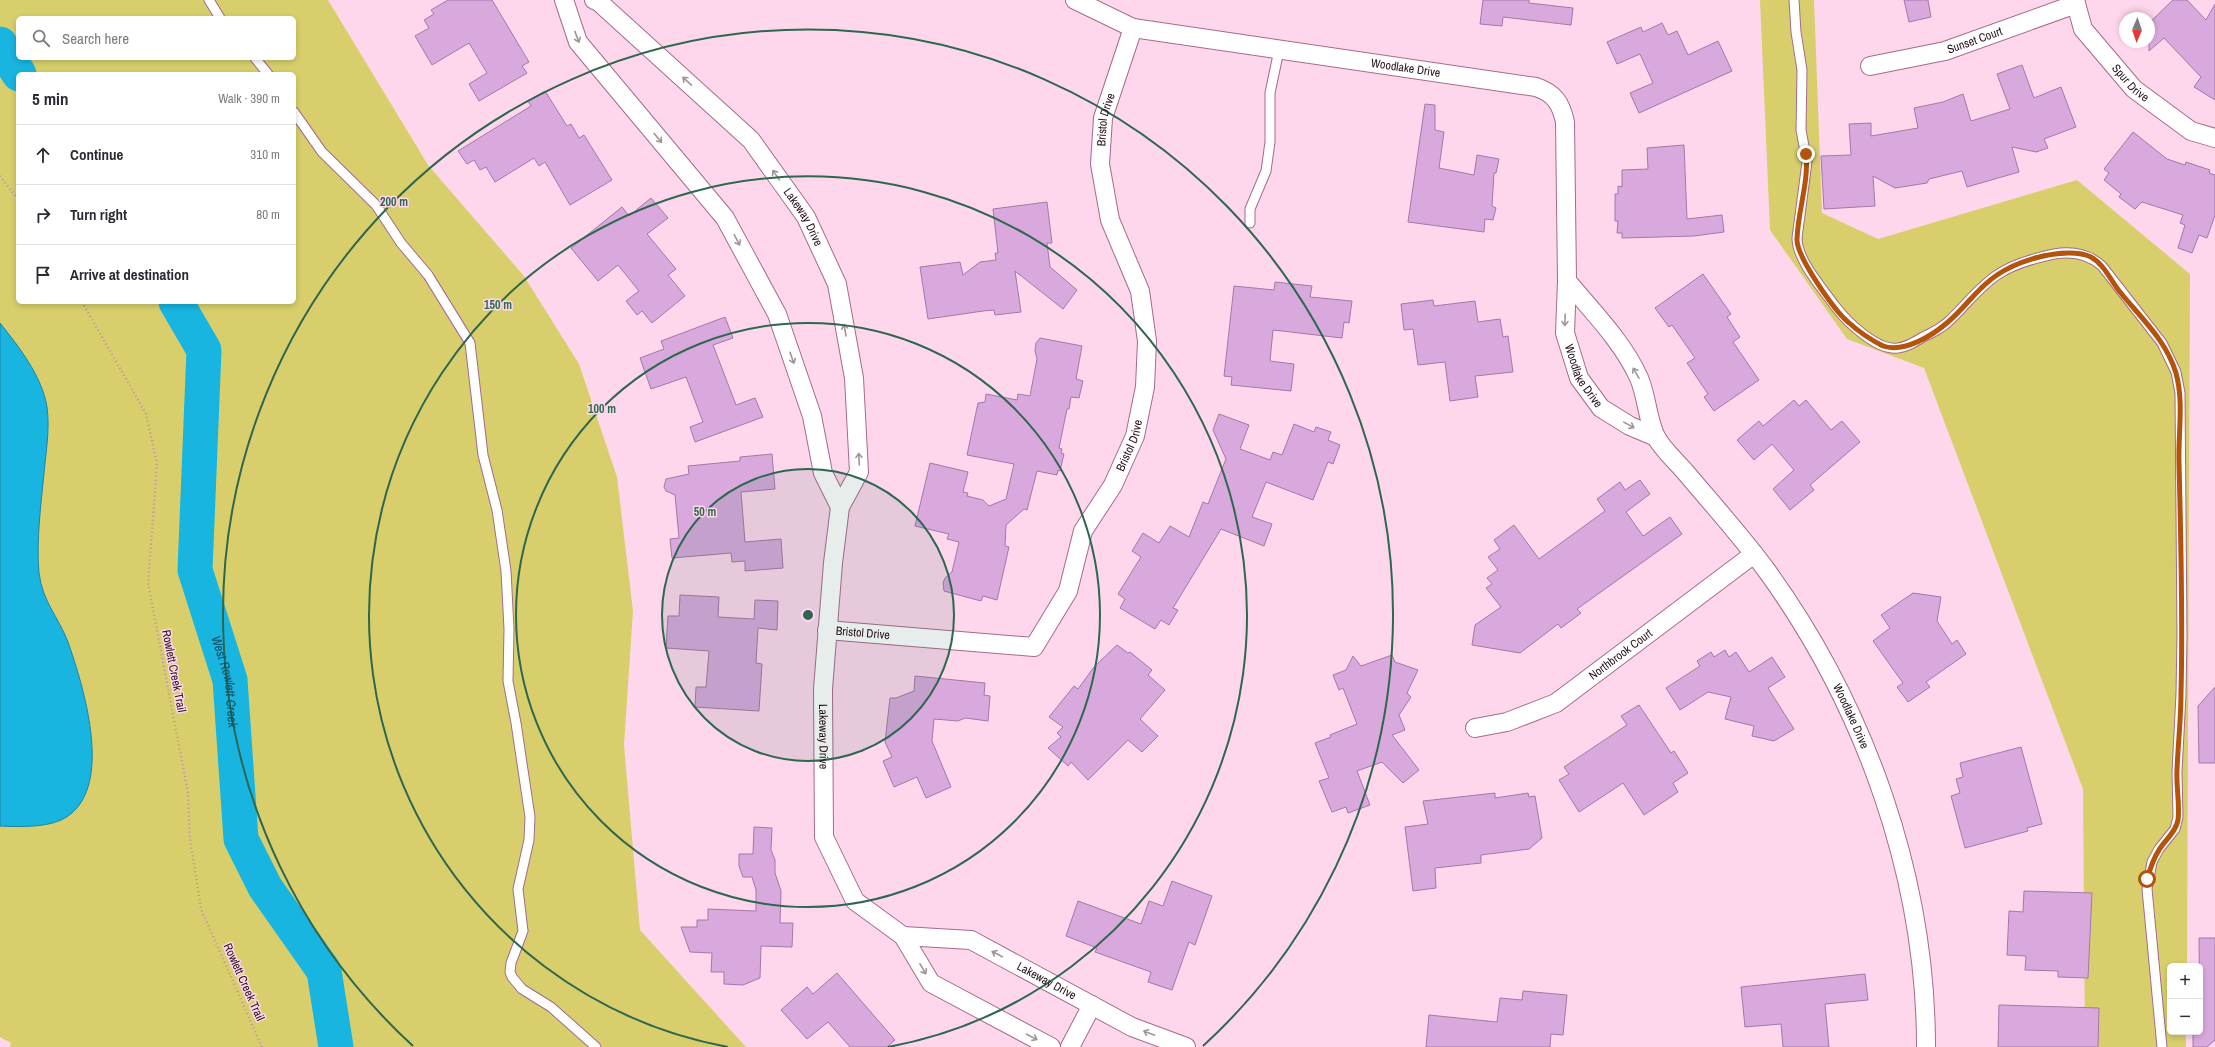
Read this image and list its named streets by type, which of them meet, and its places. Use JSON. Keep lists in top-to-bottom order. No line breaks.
{"streets":{"street":["Sunset Court","Woodlake Drive","Spur Drive","Bristol Drive","Lakeway Drive","Northbrook Court"],"path":["Rowlett Creek Trail"]},"crossings":[["Sunset Court","Spur Drive"],["Woodlake Drive","Bristol Drive"],["Woodlake Drive","Northbrook Court"],["Bristol Drive","Lakeway Drive"]],"water":["West Rowlett Creek"],"north":"bottom","page":{"search":"Search here","heading":["5 min","Walk · 390 m"],"list":[["Continue","310 m"],["Turn right","80 m"],"Arrive at destination"],"map_buttons":["+","−"]},"rings":["200 m","150 m","100 m","50 m"]}
